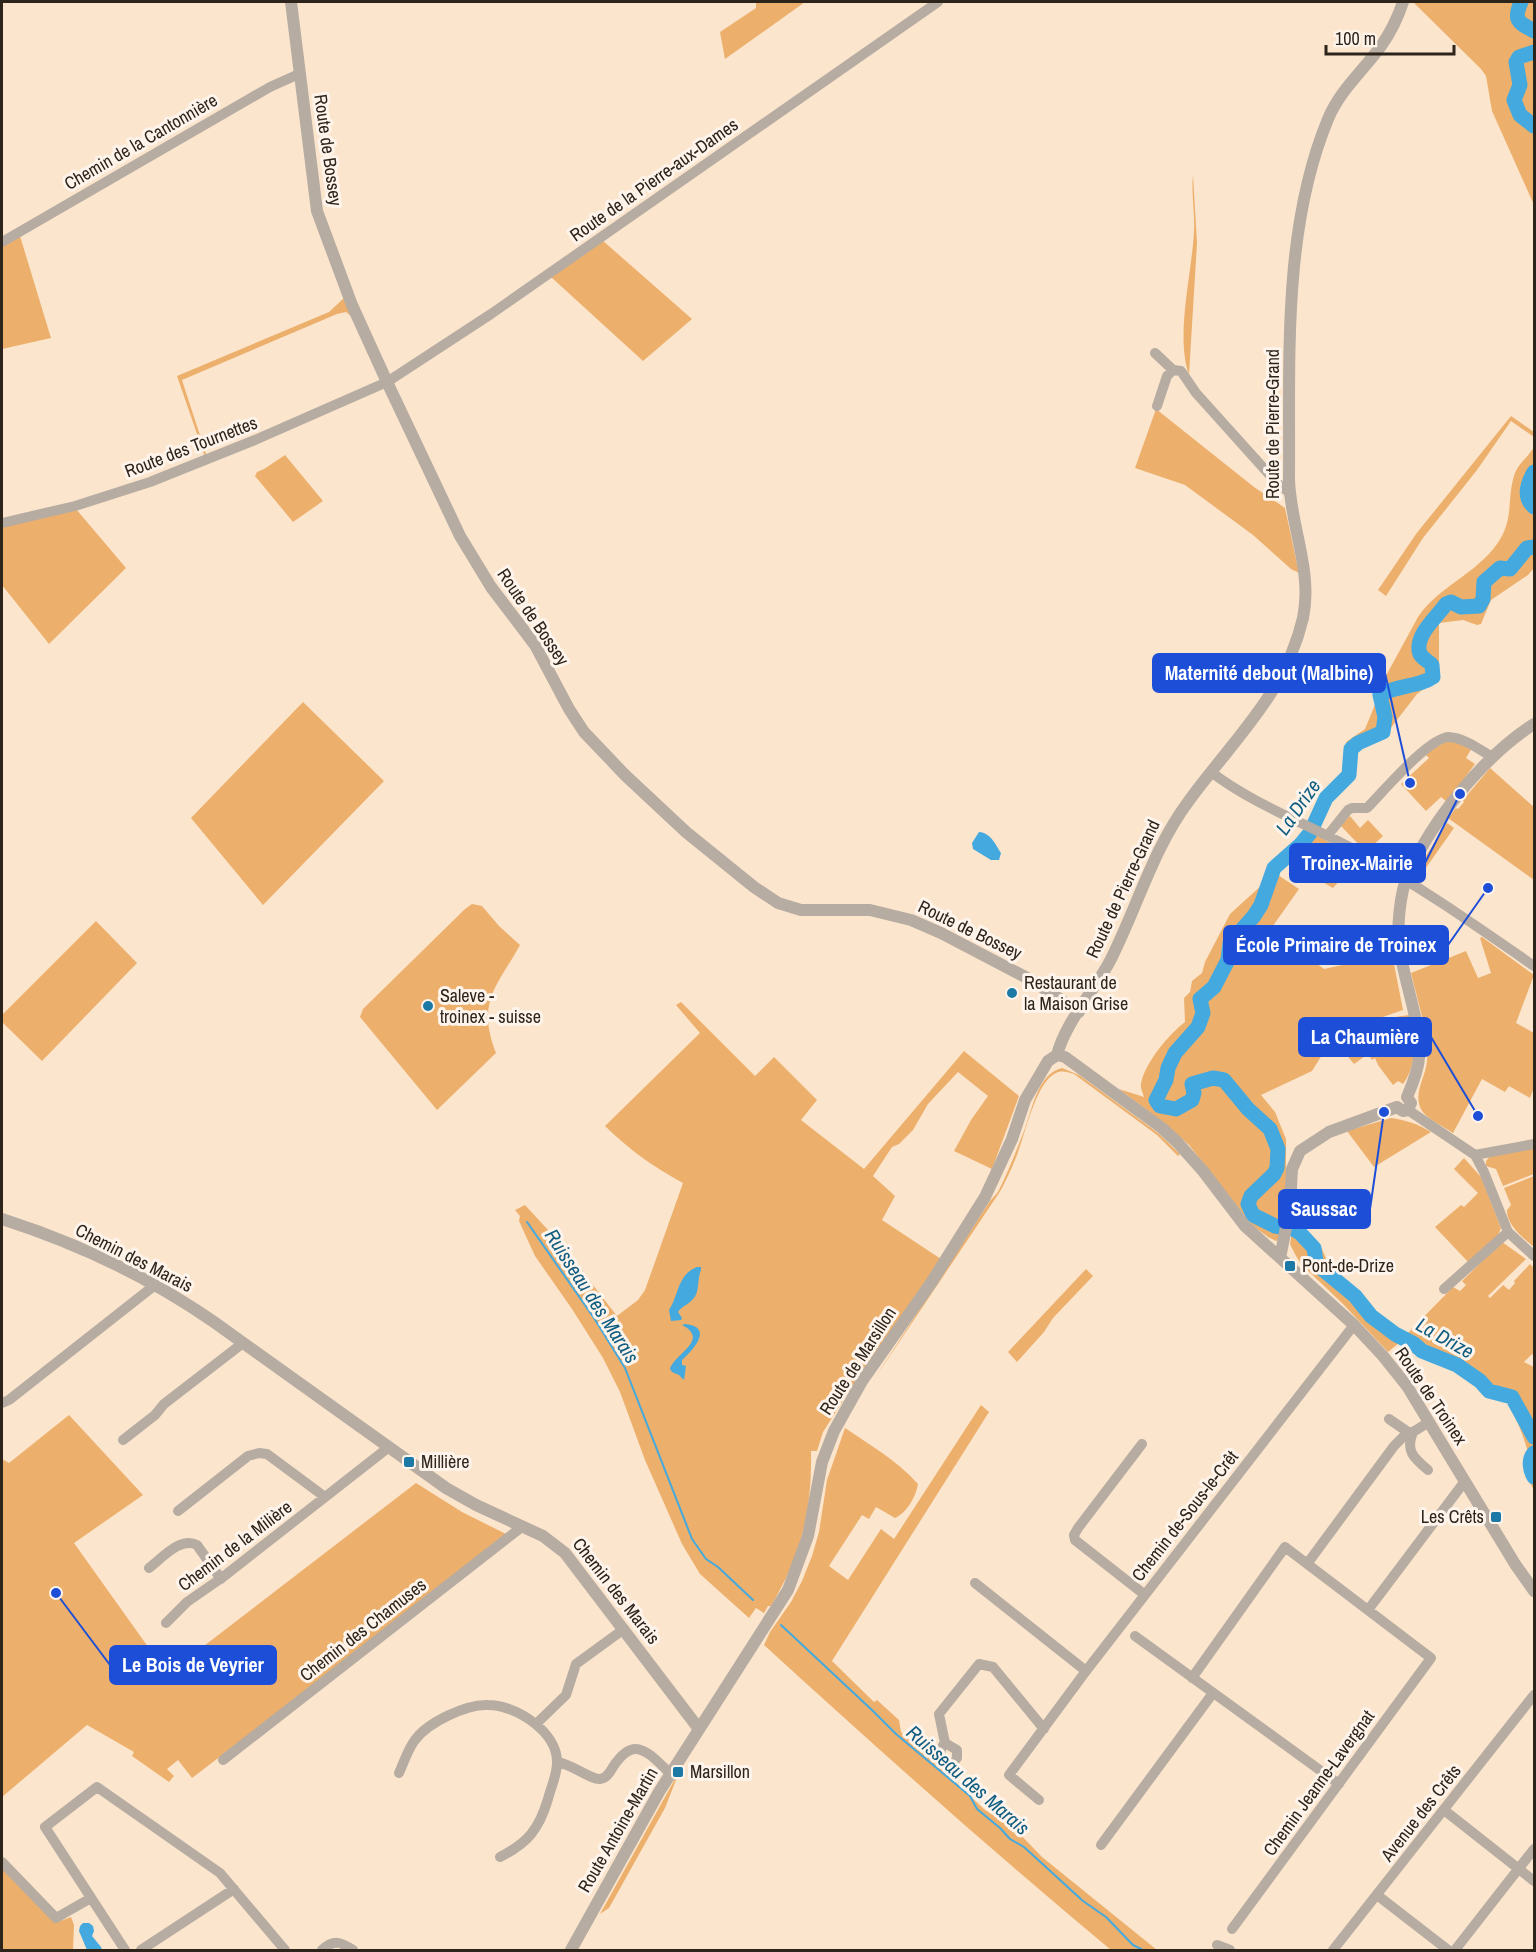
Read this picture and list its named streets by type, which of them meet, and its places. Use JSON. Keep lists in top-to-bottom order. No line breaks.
{"streets":{"street":["Chemin de la Cantonnière","Route de Bossey","Route de la Pierre-aux-Dames","Route de Pierre-Grand","Route des Tournettes","Chemin des Marais","Route de Marsillon","Route de Troinex","Chemin de-Sous-le-Crêt","Chemin de la Milière","Chemin des Chamuses","Chemin Jeanne-Lavergnat","Avenue des Crêts","Route Antoine-Martin"]},"crossings":[["Chemin de la Cantonnière","Route de Bossey"],["Route de Bossey","Route de la Pierre-aux-Dames"],["Route de Bossey","Route de Pierre-Grand"],["Route de Bossey","Route des Tournettes"],["Route de la Pierre-aux-Dames","Route des Tournettes"],["Route de Pierre-Grand","Route de Marsillon"],["Route de Pierre-Grand","Route de Troinex"],["Chemin des Marais","Route de Marsillon"],["Chemin des Marais","Chemin de la Milière"],["Chemin des Marais","Chemin des Chamuses"],["Chemin des Marais","Route Antoine-Martin"],["Route de Marsillon","Route de Troinex"],["Route de Marsillon","Route Antoine-Martin"],["Route de Troinex","Chemin de-Sous-le-Crêt"]],"water":["La Drize","Ruisseau des Marais"],"places":{"other":["Maternité debout (Malbine)","Troinex-Mairie","École Primaire de Troinex","Restaurant de la Maison Grise","Saleve - troinex - suisse","Saussac","La Chaumière","Le Bois de Veyrier"],"transit":["Pont-de-Drize","Millière","Les Crêts","Marsillon"]},"scale_bar":"100 m"}
